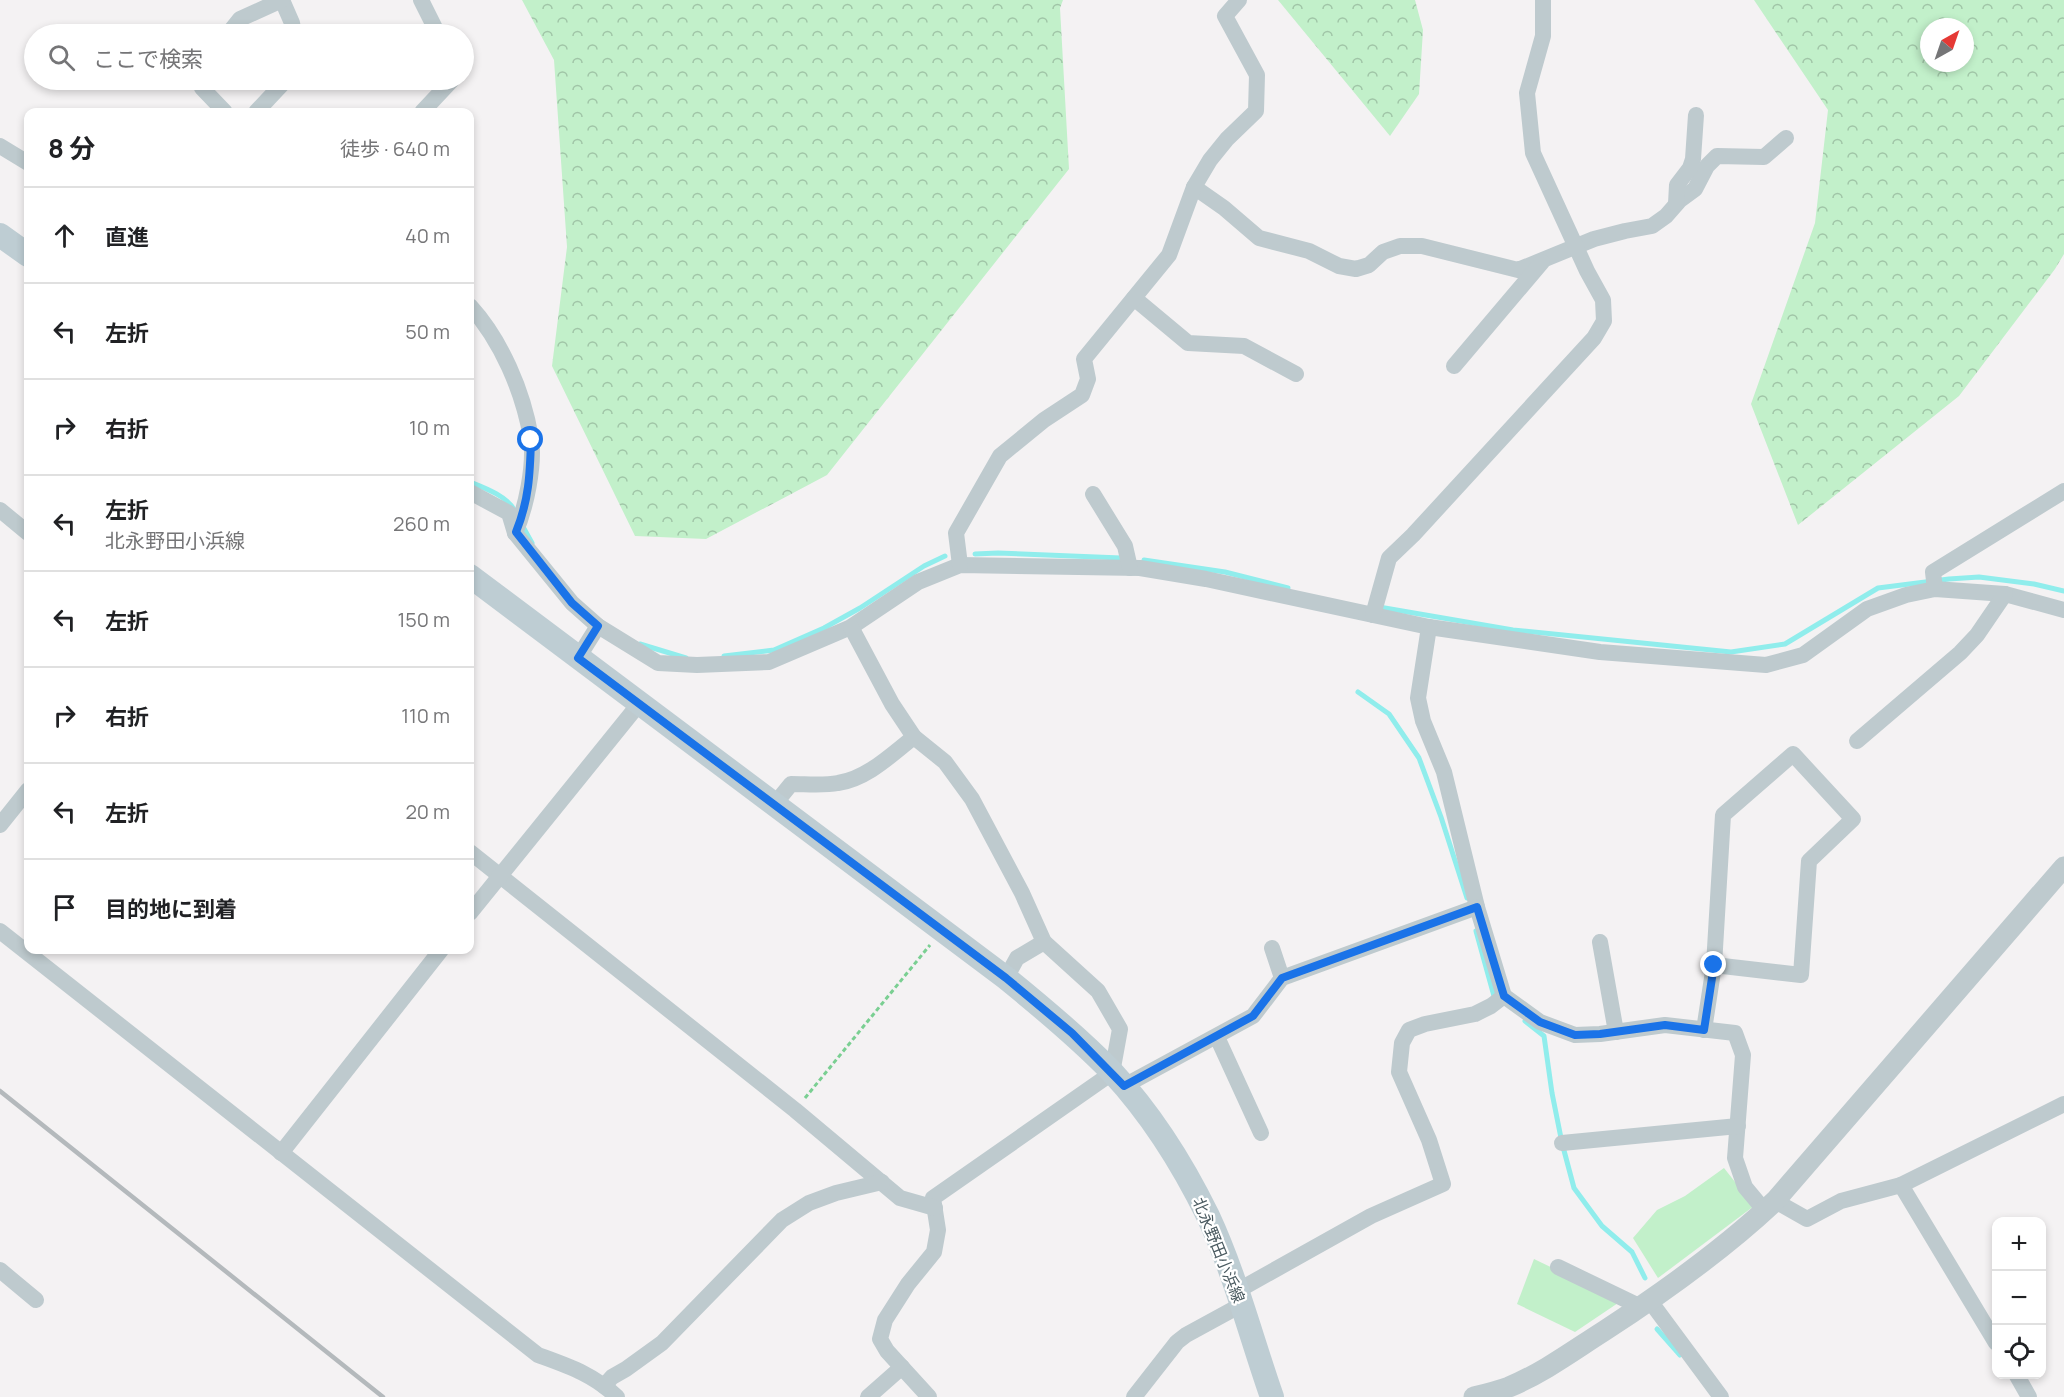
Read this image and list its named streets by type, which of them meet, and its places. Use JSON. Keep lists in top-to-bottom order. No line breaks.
{"streets":{"main road":["北永野田小浜線"]},"north":"top right","page":{"search":"ここで検索","heading":["8 分","徒歩 · 640 m"],"list":[["直進","40 m"],["左折","50 m"],["右折","10 m"],["左折","北永野田小浜線","260 m"],["左折","150 m"],["右折","110 m"],["左折","20 m"],"目的地に到着"],"map_buttons":["+","−"]}}
